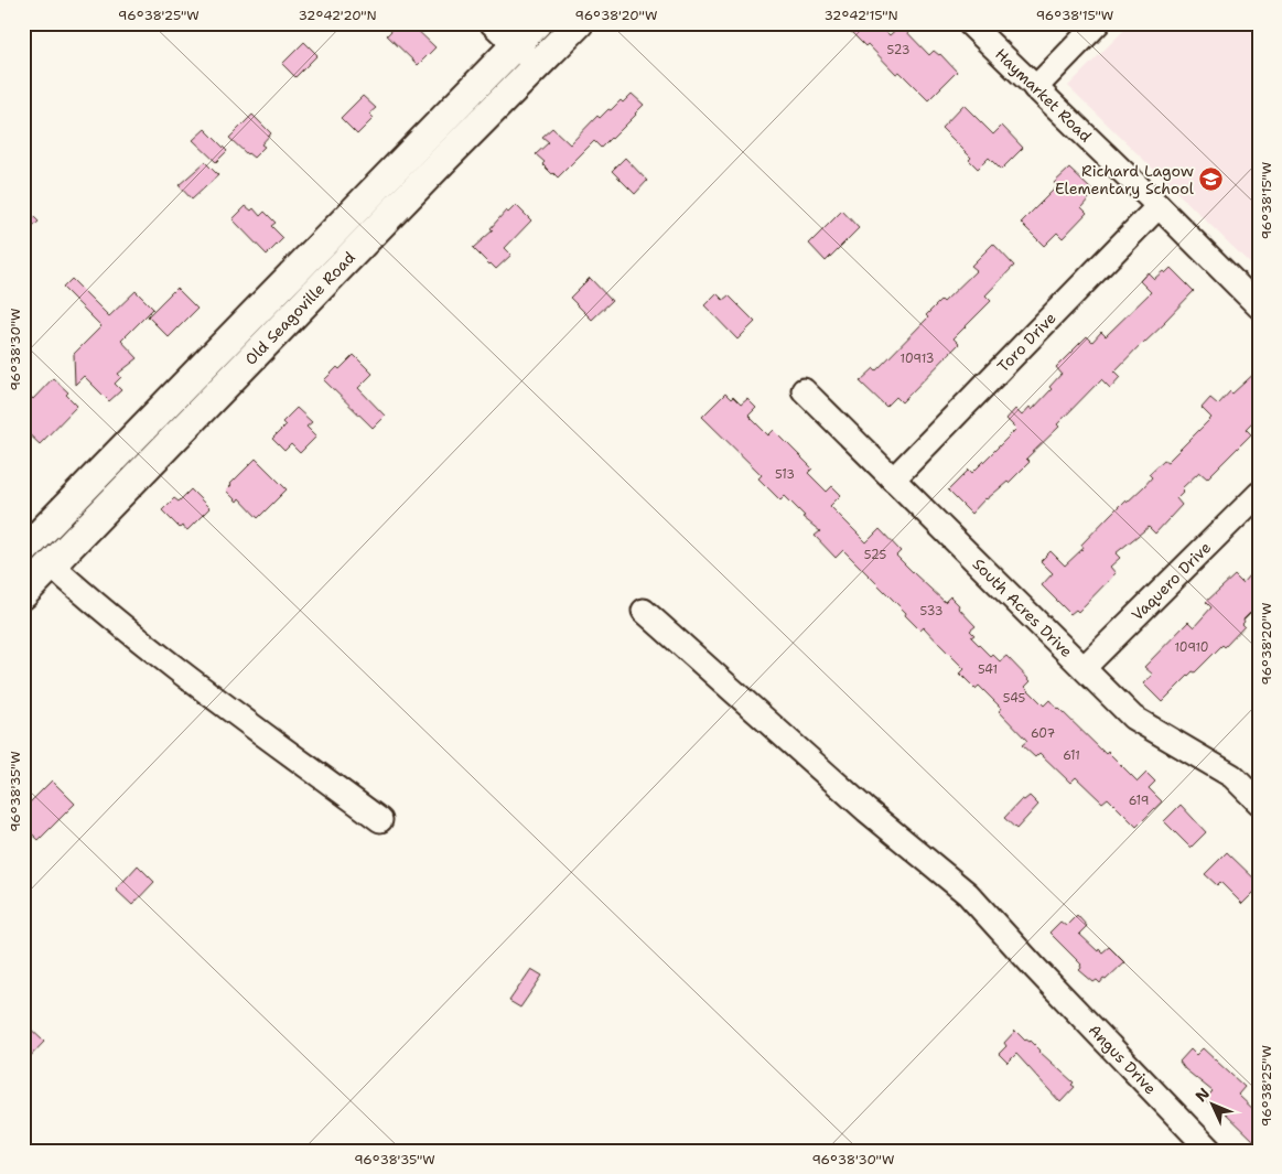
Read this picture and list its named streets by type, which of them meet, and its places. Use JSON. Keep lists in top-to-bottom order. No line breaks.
{"streets":{"main road":["Old Seagoville Road"],"street":["Haymarket Road","Toro Drive","Vaquero Drive","South Acres Drive","Angus Drive"]},"crossings":[["Haymarket Road","Toro Drive"],["Toro Drive","South Acres Drive"],["Vaquero Drive","South Acres Drive"]],"places":{"school or university":["Richard Lagow Elementary School"]},"house_numbers":["523","10913","513","525","533","10910","541","545","607","611","619"],"north":"top left","coordinates":["96°38'25\"W","32°42'20\"N","96°38'20\"W","32°42'15\"N","96°38'15\"W","96°38'30\"W","96°38'35\"W"]}
